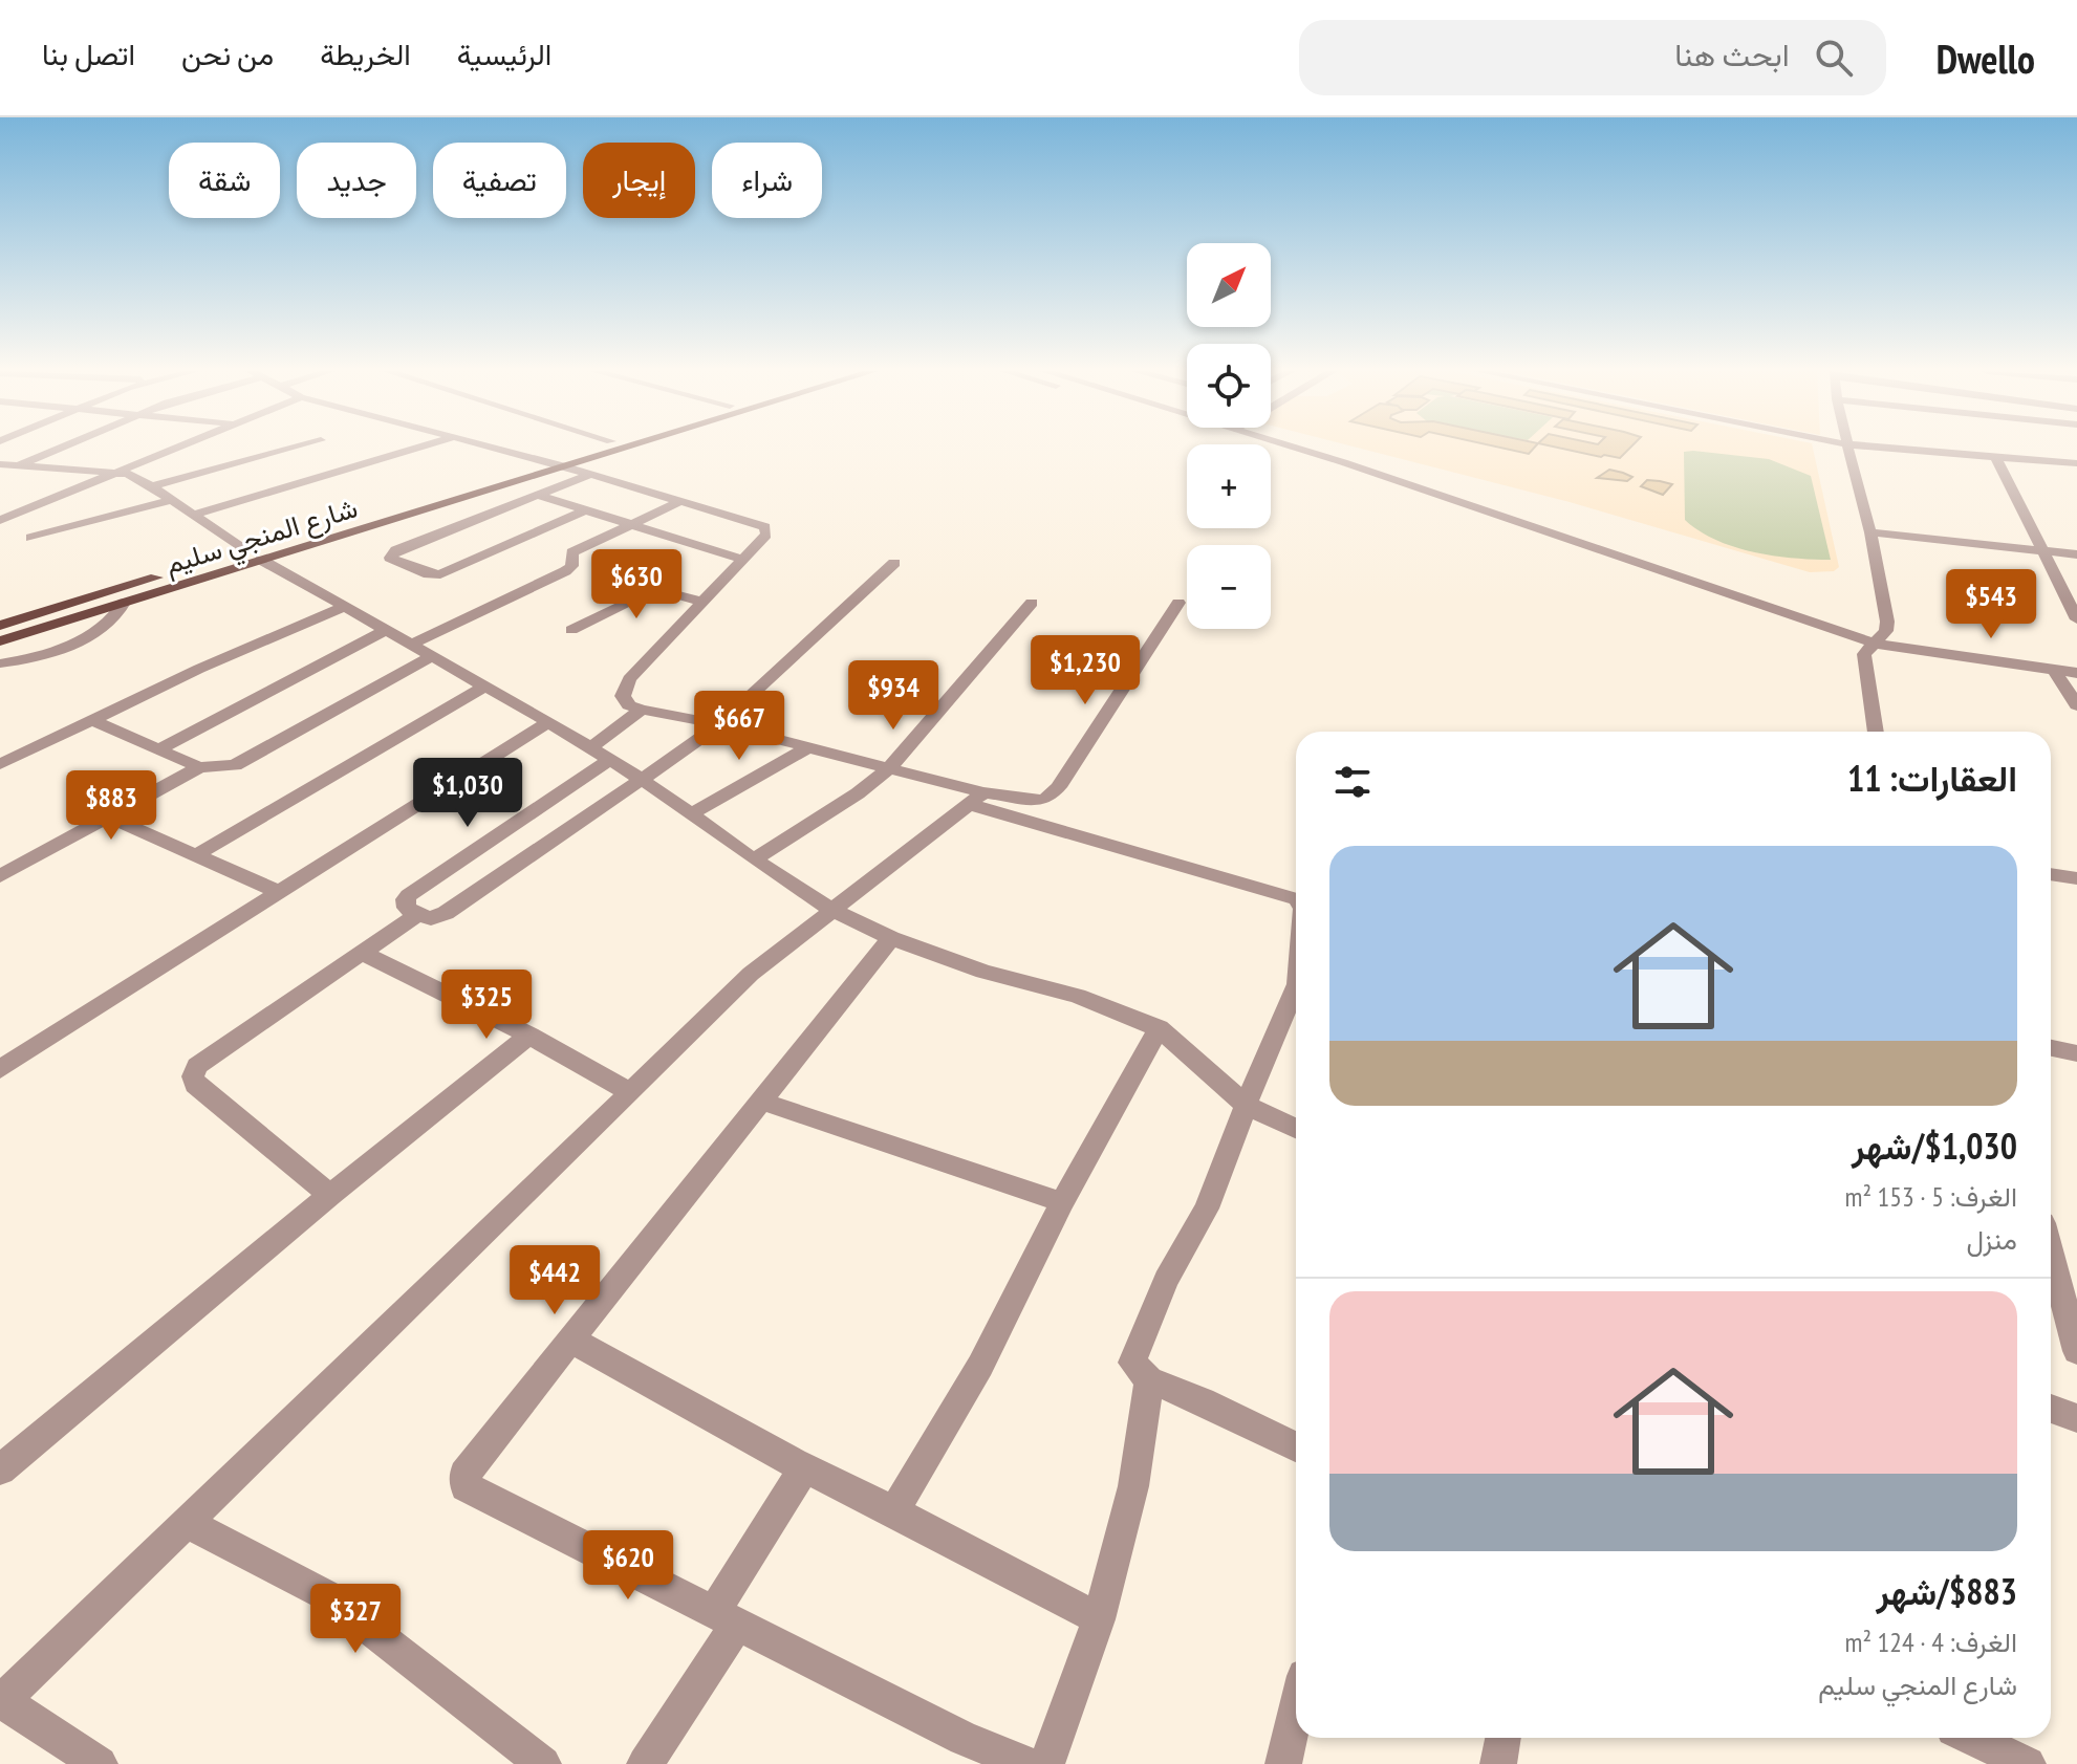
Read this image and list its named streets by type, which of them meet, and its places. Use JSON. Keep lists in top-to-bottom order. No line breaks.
{"streets":{"main road":["شارع المنجي سليم"]},"north":"top right","page":{"header":"Dwello","search":"ابحث هنا","nav":["الرئيسية","الخريطة","من نحن","اتصل بنا"],"chip":["شراء","إيجار","تصفية","جديد","شقة"],"map_buttons":["+","−"],"price":["$630","$543","$1,230","$934","$667","$1,030","$883","$325","$442","$620","$327"],"heading":"العقارات: 11","list":[{"name":"$1,030/شهر","note":"الغرف: 5 · 153 m² · منزل"},{"name":"$883/شهر","note":"الغرف: 4 · 124 m² · شارع المنجي سليم"}]}}
